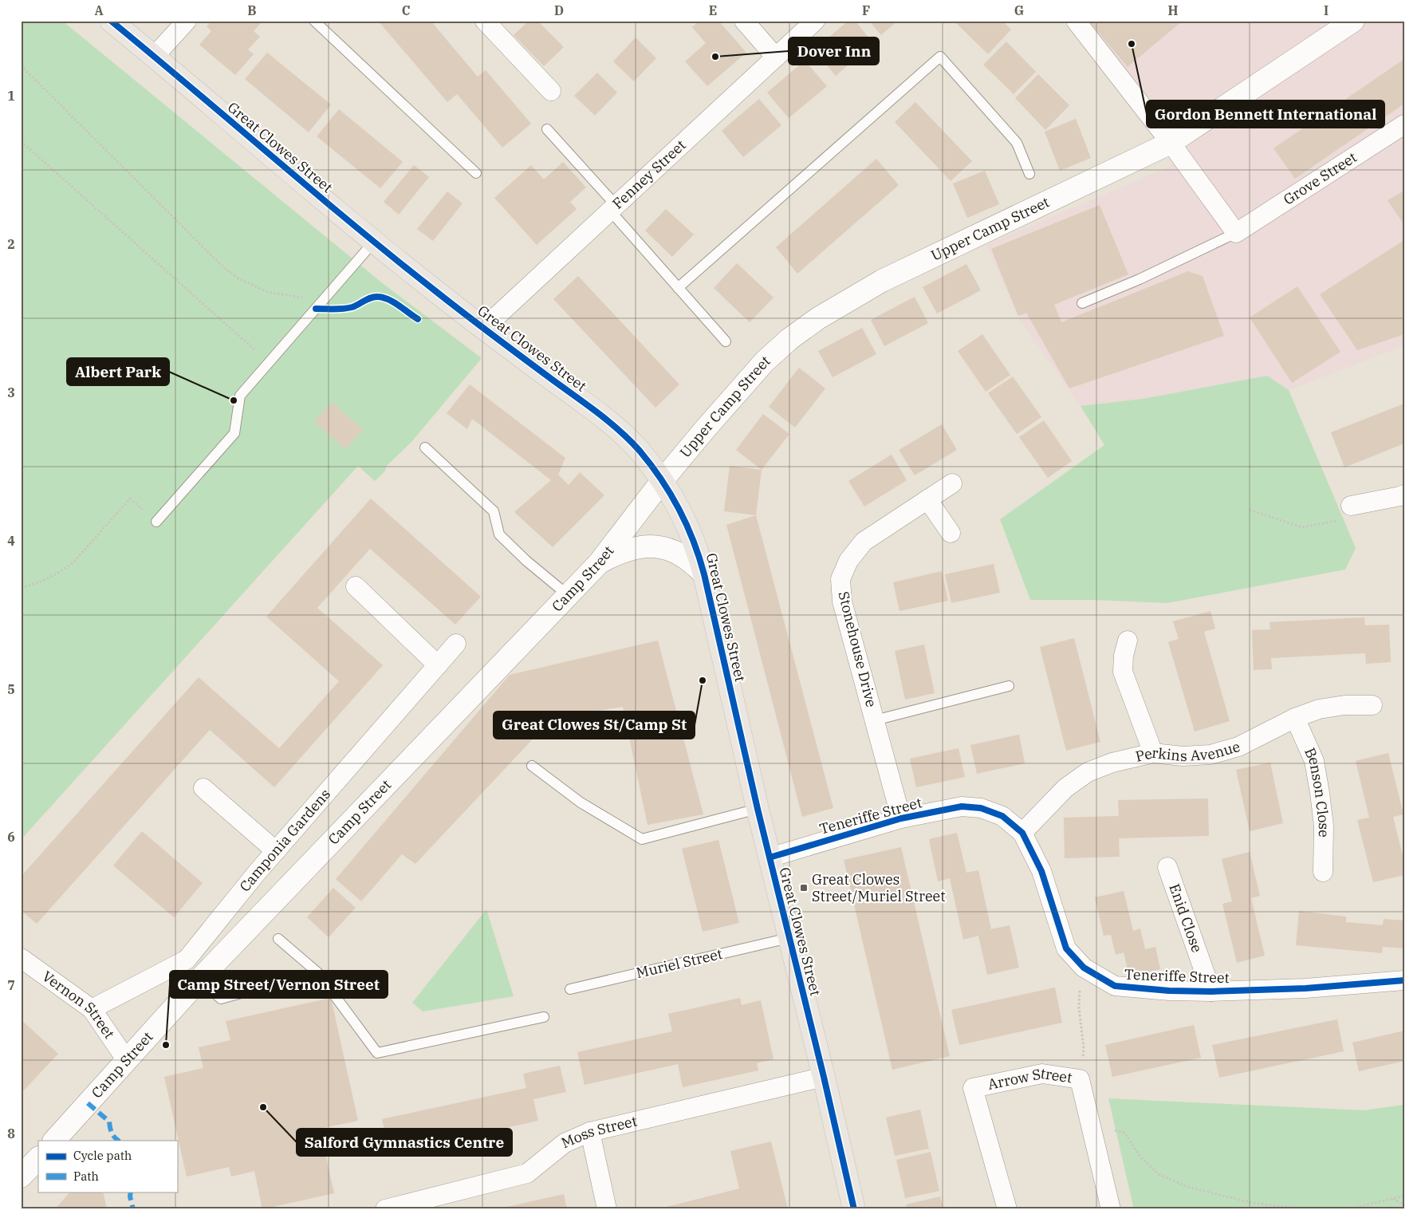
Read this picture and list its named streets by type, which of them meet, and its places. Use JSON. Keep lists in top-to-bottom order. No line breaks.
{"streets":{"main road":["Great Clowes Street","Upper Camp Street","Camp Street"],"street":["Fenney Street","Grove Street","Stonehouse Drive","Perkins Avenue","Benson Close","Teneriffe Street","Camponia Gardens","Enid Close","Vernon Street","Arrow Street","Moss Street"],"lane":["Muriel Street"]},"crossings":[["Great Clowes Street","Fenney Street"],["Great Clowes Street","Upper Camp Street"],["Great Clowes Street","Camp Street"],["Great Clowes Street","Teneriffe Street"],["Great Clowes Street","Muriel Street"],["Great Clowes Street","Moss Street"],["Upper Camp Street","Camp Street"],["Camp Street","Vernon Street"],["Stonehouse Drive","Teneriffe Street"],["Perkins Avenue","Benson Close"],["Perkins Avenue","Teneriffe Street"],["Teneriffe Street","Enid Close"],["Camponia Gardens","Vernon Street"]],"places":{"other":["Gordon Bennett International","Dover Inn","Albert Park","Great Clowes St/Camp St","Camp Street/Vernon Street","Salford Gymnastics Centre"],"transit":["Great Clowes Street/Muriel Street"]},"legend":["Cycle path","Path"],"grid":{"columns":["A","B","C","D","E","F","G","H","I"],"rows":["1","2","3","4","5","6","7","8"]}}
